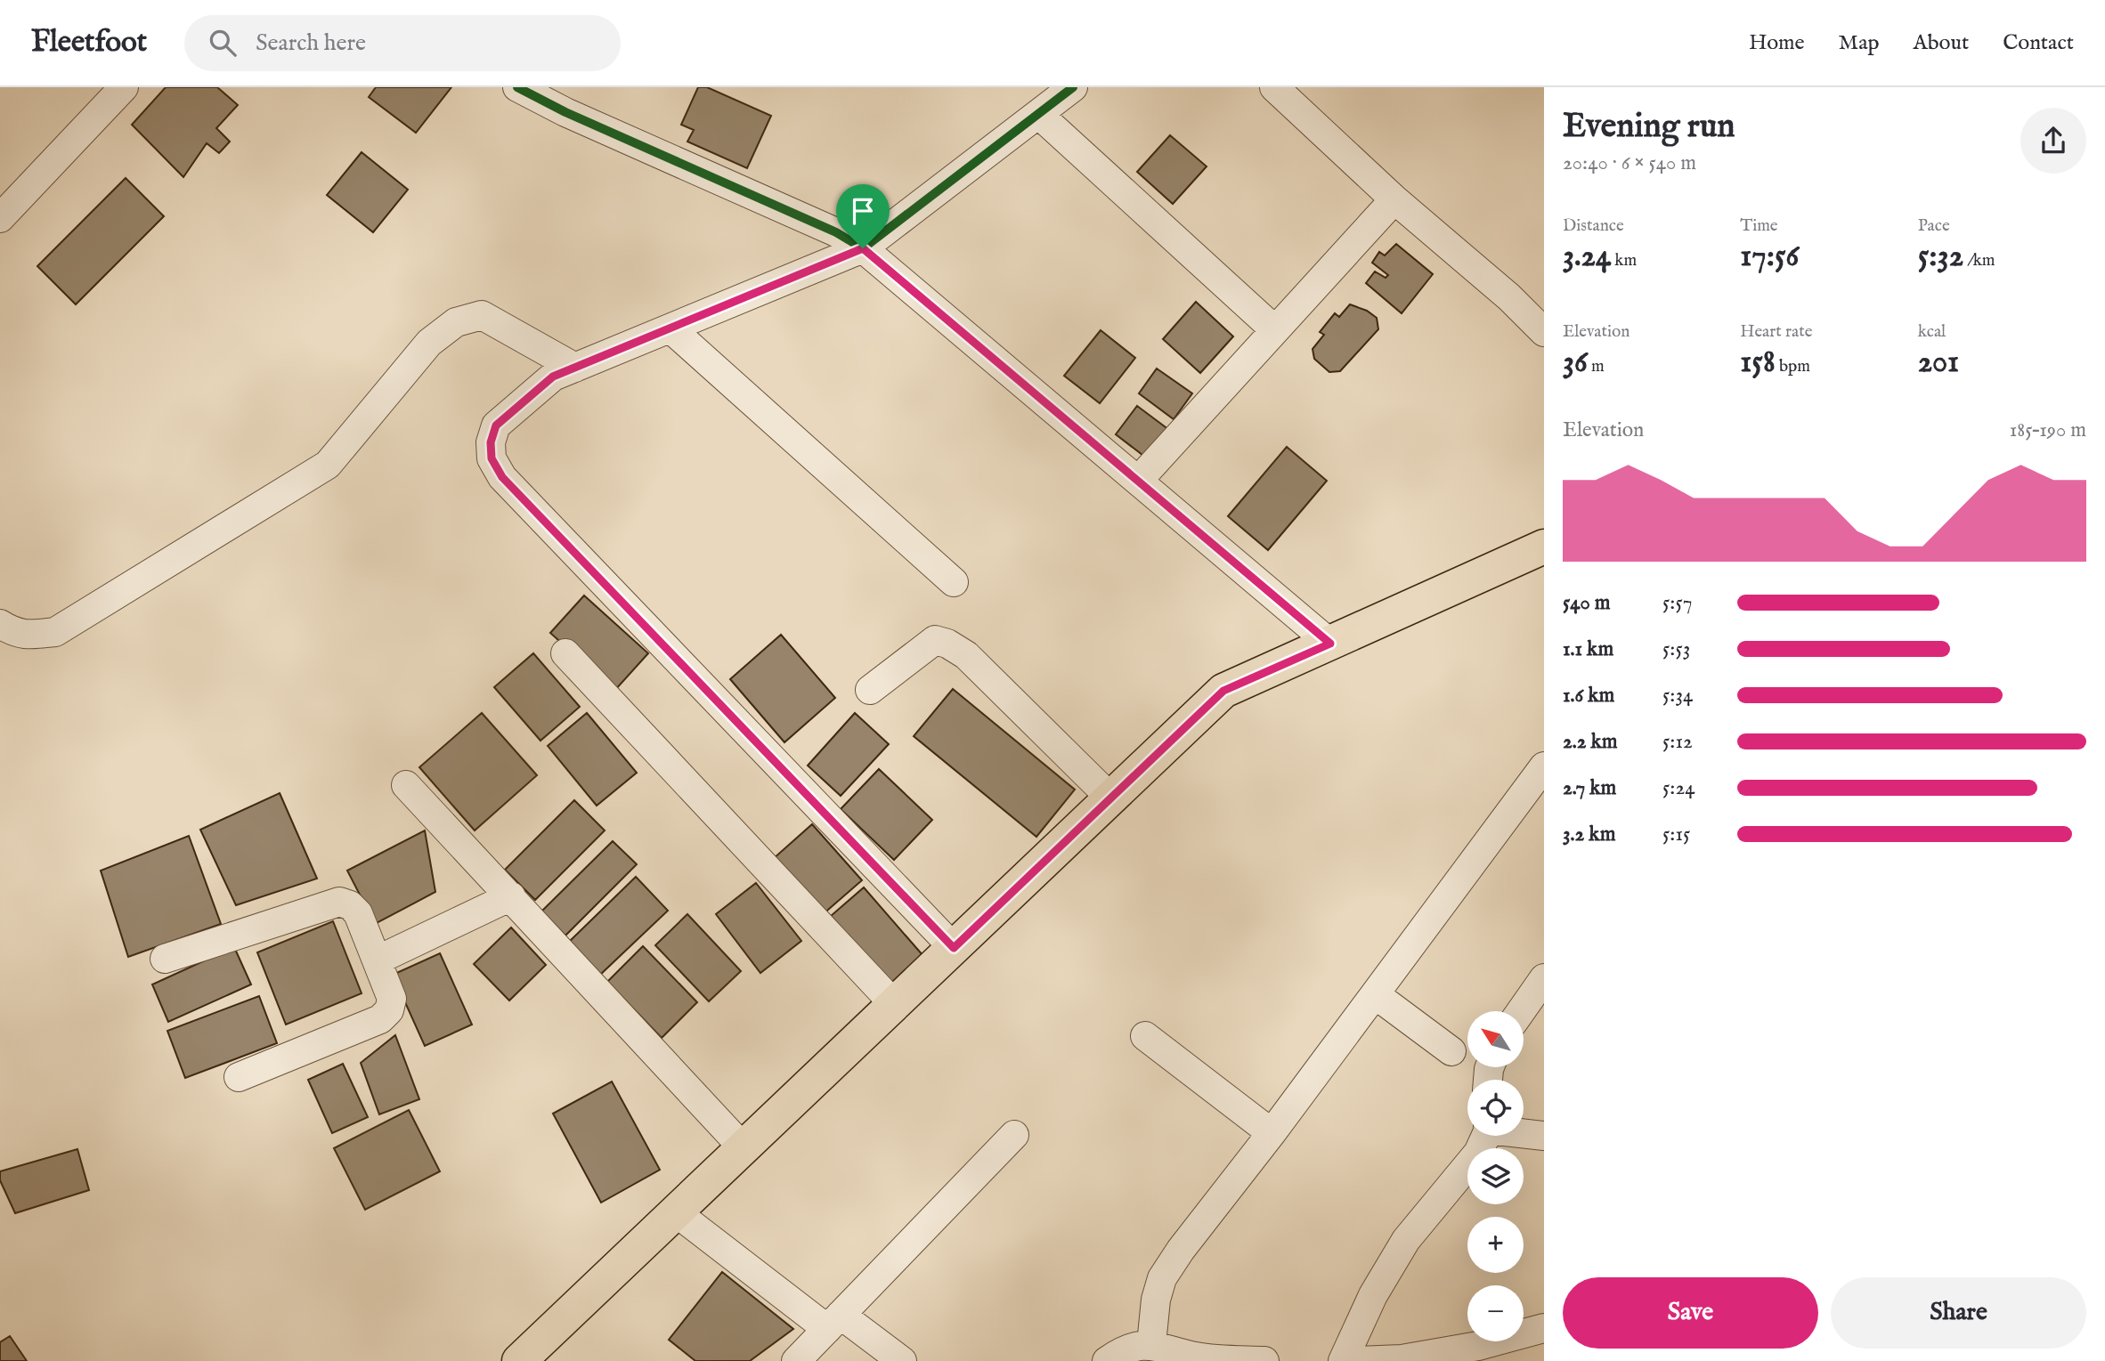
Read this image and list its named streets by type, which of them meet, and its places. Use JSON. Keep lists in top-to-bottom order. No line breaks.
{"north":"top left","page":{"header":"Fleetfoot","search":"Search here","nav":["Home","Map","About","Contact"],"heading":["Evening run","20:40 · 6 × 540 m"],"stats":[["Distance","3.24 km"],["Time","17:56"],["Pace","5:32 /km"],["Elevation","36 m"],["Heart rate","158 bpm"],["kcal","201"]],"chart":["Elevation","185–190 m"],"list":[{"name":"540 m","note":"5:57"},{"name":"1.1 km","note":"5:53"},{"name":"1.6 km","note":"5:34"},{"name":"2.2 km","note":"5:12"},{"name":"2.7 km","note":"5:24"},{"name":"3.2 km","note":"5:15"}],"map_buttons":["+","−"],"buttons":["Save","Share"]}}
